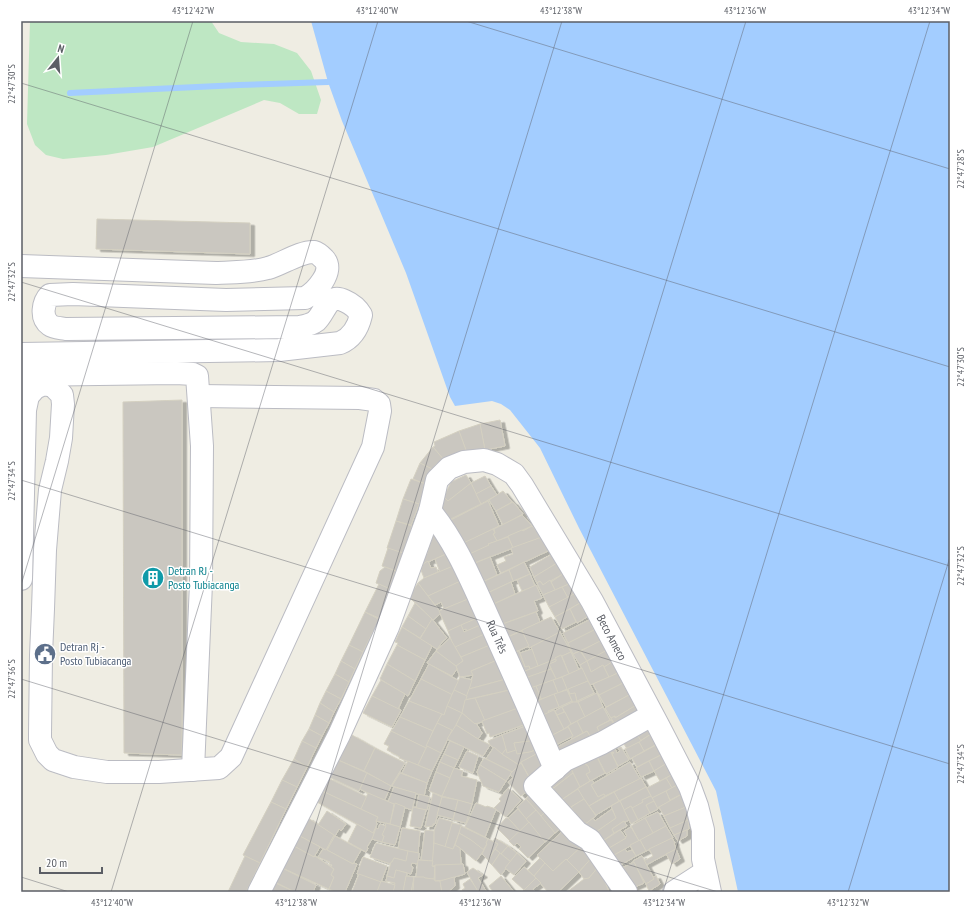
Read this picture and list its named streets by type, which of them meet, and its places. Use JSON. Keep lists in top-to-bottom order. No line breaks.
{"streets":{"street":["Rua Três","Beco Ameco"]},"crossings":[["Rua Três","Beco Ameco"]],"places":{"building":["Detran RJ - Posto Tubiacanga"],"public building":["Detran Rj - Posto Tubiacanga"]},"scale_bar":"20 m","north":"top","coordinates":["43°12'42\"W","43°12'40\"W","43°12'38\"W","43°12'36\"W","43°12'34\"W","22°47'30\"S","22°47'28\"S","22°47'32\"S","22°47'34\"S","22°47'36\"S","43°12'32\"W"]}
